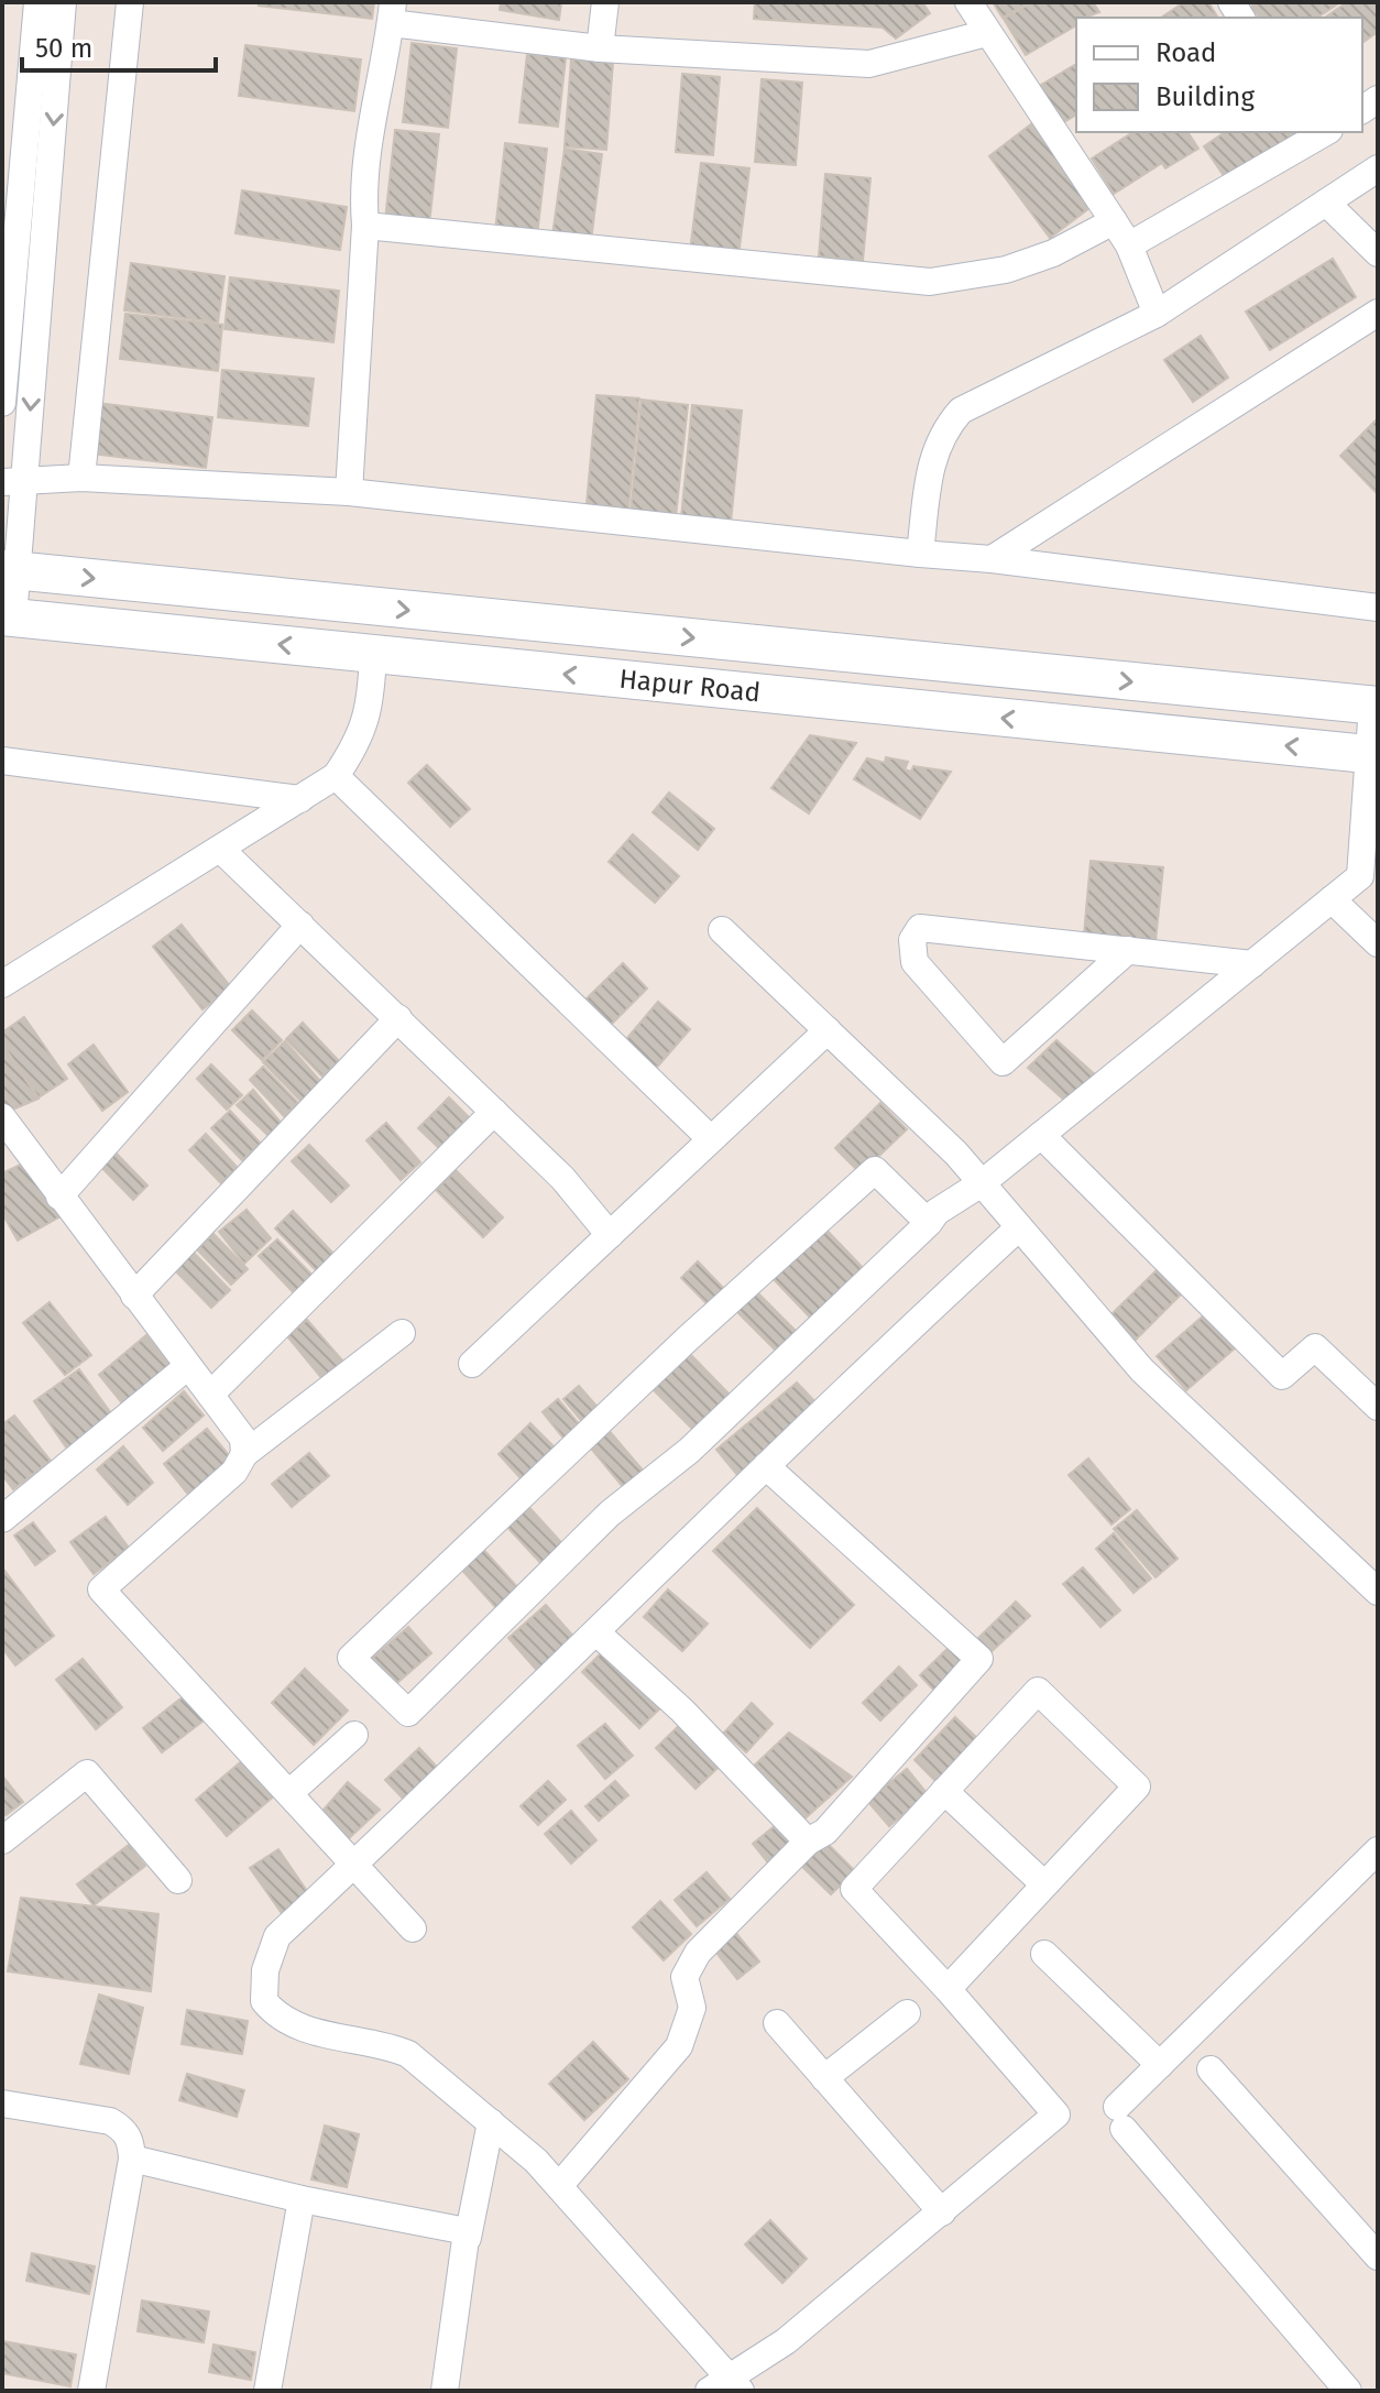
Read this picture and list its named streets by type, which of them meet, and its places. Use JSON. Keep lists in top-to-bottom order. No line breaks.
{"streets":{"main road":["Hapur Road"]},"legend":["Road","Building"],"scale_bar":"50 m"}
